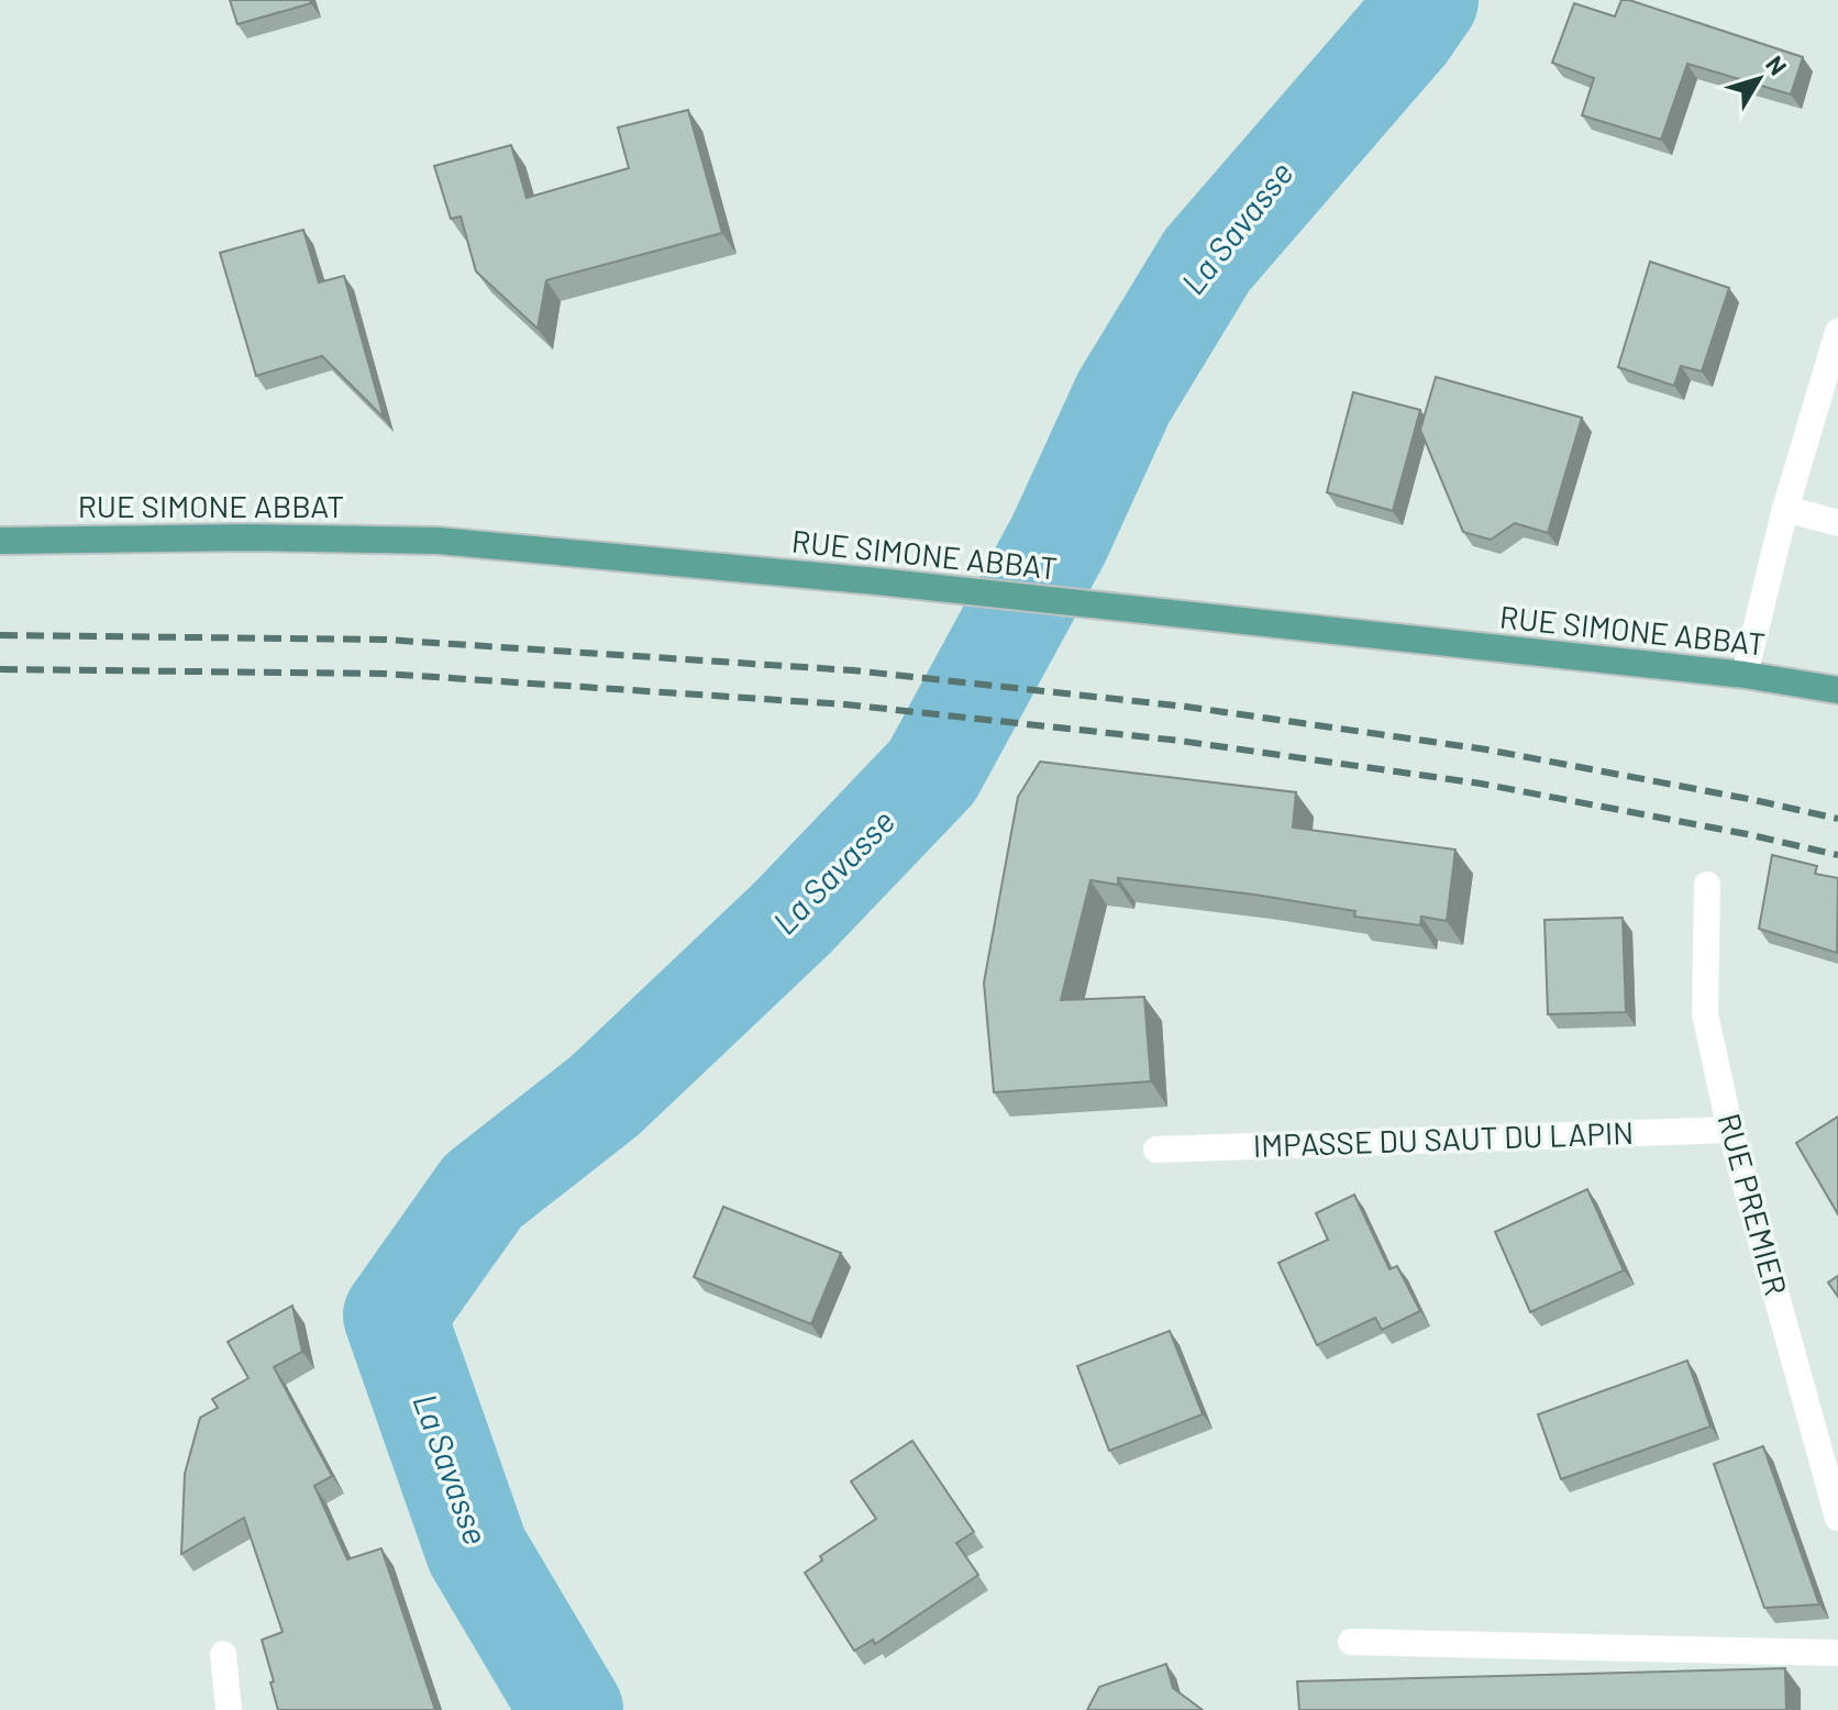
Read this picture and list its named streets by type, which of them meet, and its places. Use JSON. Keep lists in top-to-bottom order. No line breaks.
{"streets":{"main road":["RUE SIMONE ABBAT"],"street":["IMPASSE DU SAUT DU LAPIN","RUE PREMIER"]},"crossings":[["IMPASSE DU SAUT DU LAPIN","RUE PREMIER"]],"water":["La Savasse"],"north":"top right"}
